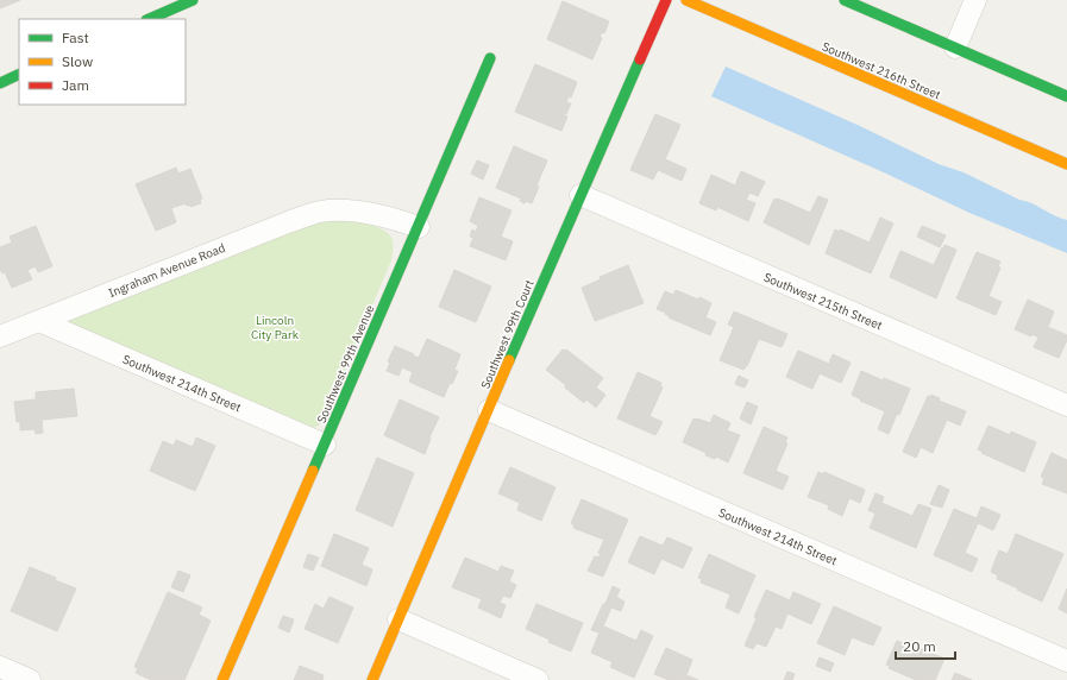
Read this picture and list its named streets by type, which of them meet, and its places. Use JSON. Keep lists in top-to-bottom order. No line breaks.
{"streets":{"street":["Southwest 216th Street","Ingraham Avenue Road","Southwest 215th Street","Southwest 99th Court","Southwest 99th Avenue","Southwest 214th Street"]},"crossings":[["Ingraham Avenue Road","Southwest 99th Avenue"],["Ingraham Avenue Road","Southwest 214th Street"],["Southwest 215th Street","Southwest 99th Court"],["Southwest 99th Court","Southwest 214th Street"],["Southwest 99th Avenue","Southwest 214th Street"]],"parks":["Lincoln City Park"],"legend":["Fast","Slow","Jam"],"scale_bar":"20 m"}
